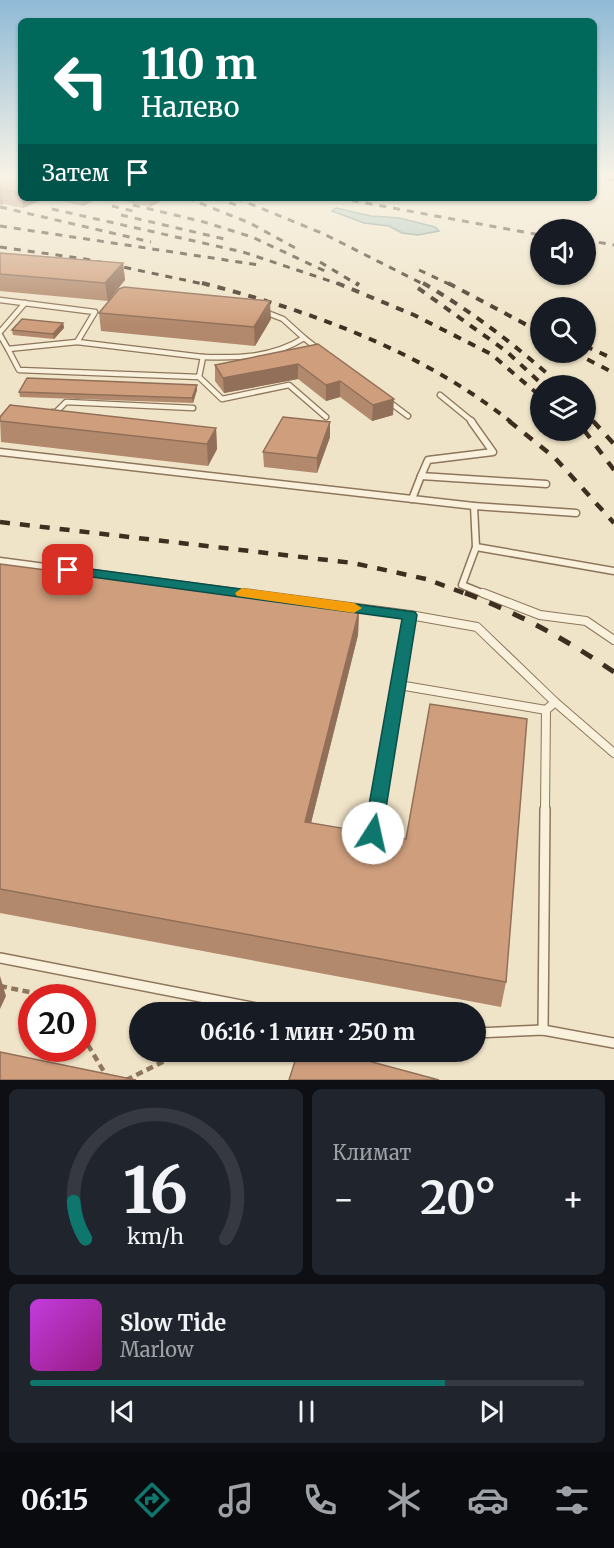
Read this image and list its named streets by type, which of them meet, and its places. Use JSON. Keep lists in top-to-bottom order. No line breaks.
{"page":{"turn":["110 m","Налево"],"then":"Затем","limit":"20","trip":"06:16 · 1 мин · 250 m","tile":"Климат","heat":["−","20°","+"],"song":["Slow Tide","Marlow"],"tabs":"06:15","gauge":["16","km/h"]}}
